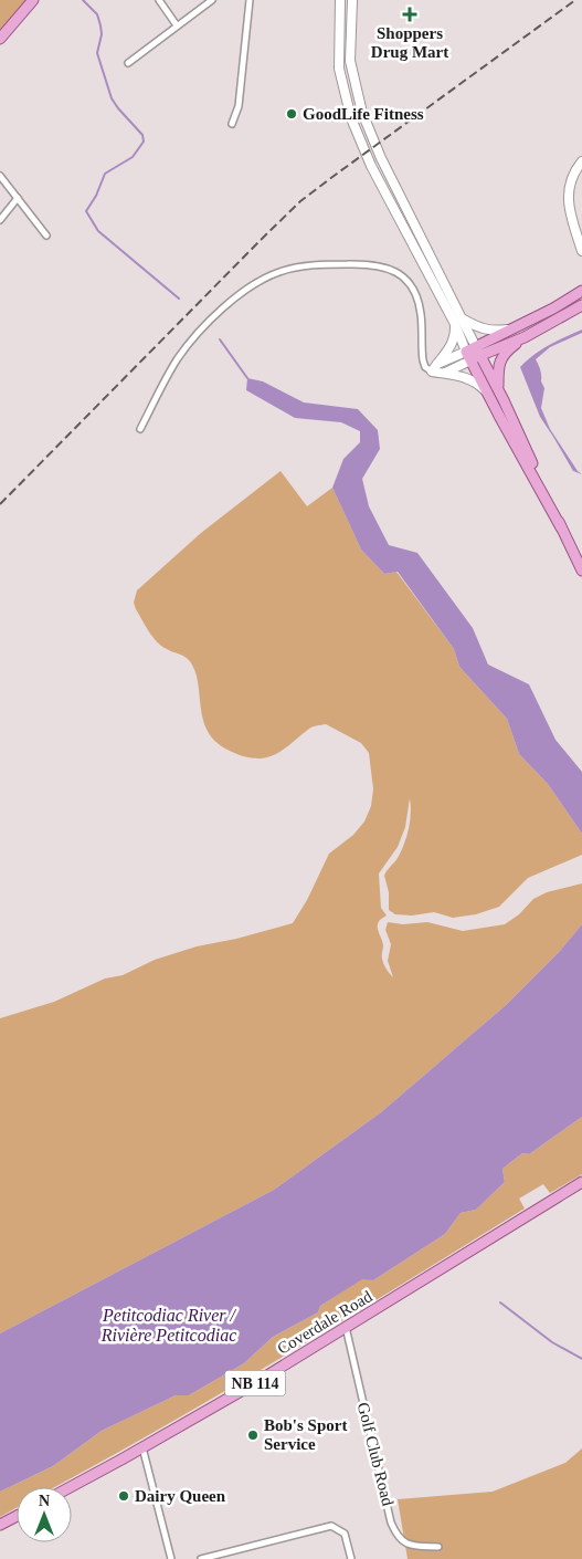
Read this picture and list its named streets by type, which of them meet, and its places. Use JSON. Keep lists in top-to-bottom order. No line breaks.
{"streets":{"main road":["Coverdale Road","NB 114"],"street":["Golf Club Road"]},"crossings":[["Coverdale Road","Golf Club Road"]],"water":["Petitcodiac River / Rivière Petitcodiac"],"places":{"health":["Shoppers Drug Mart"],"other":["GoodLife Fitness","Bob's Sport Service","Dairy Queen"]},"north":"top"}
